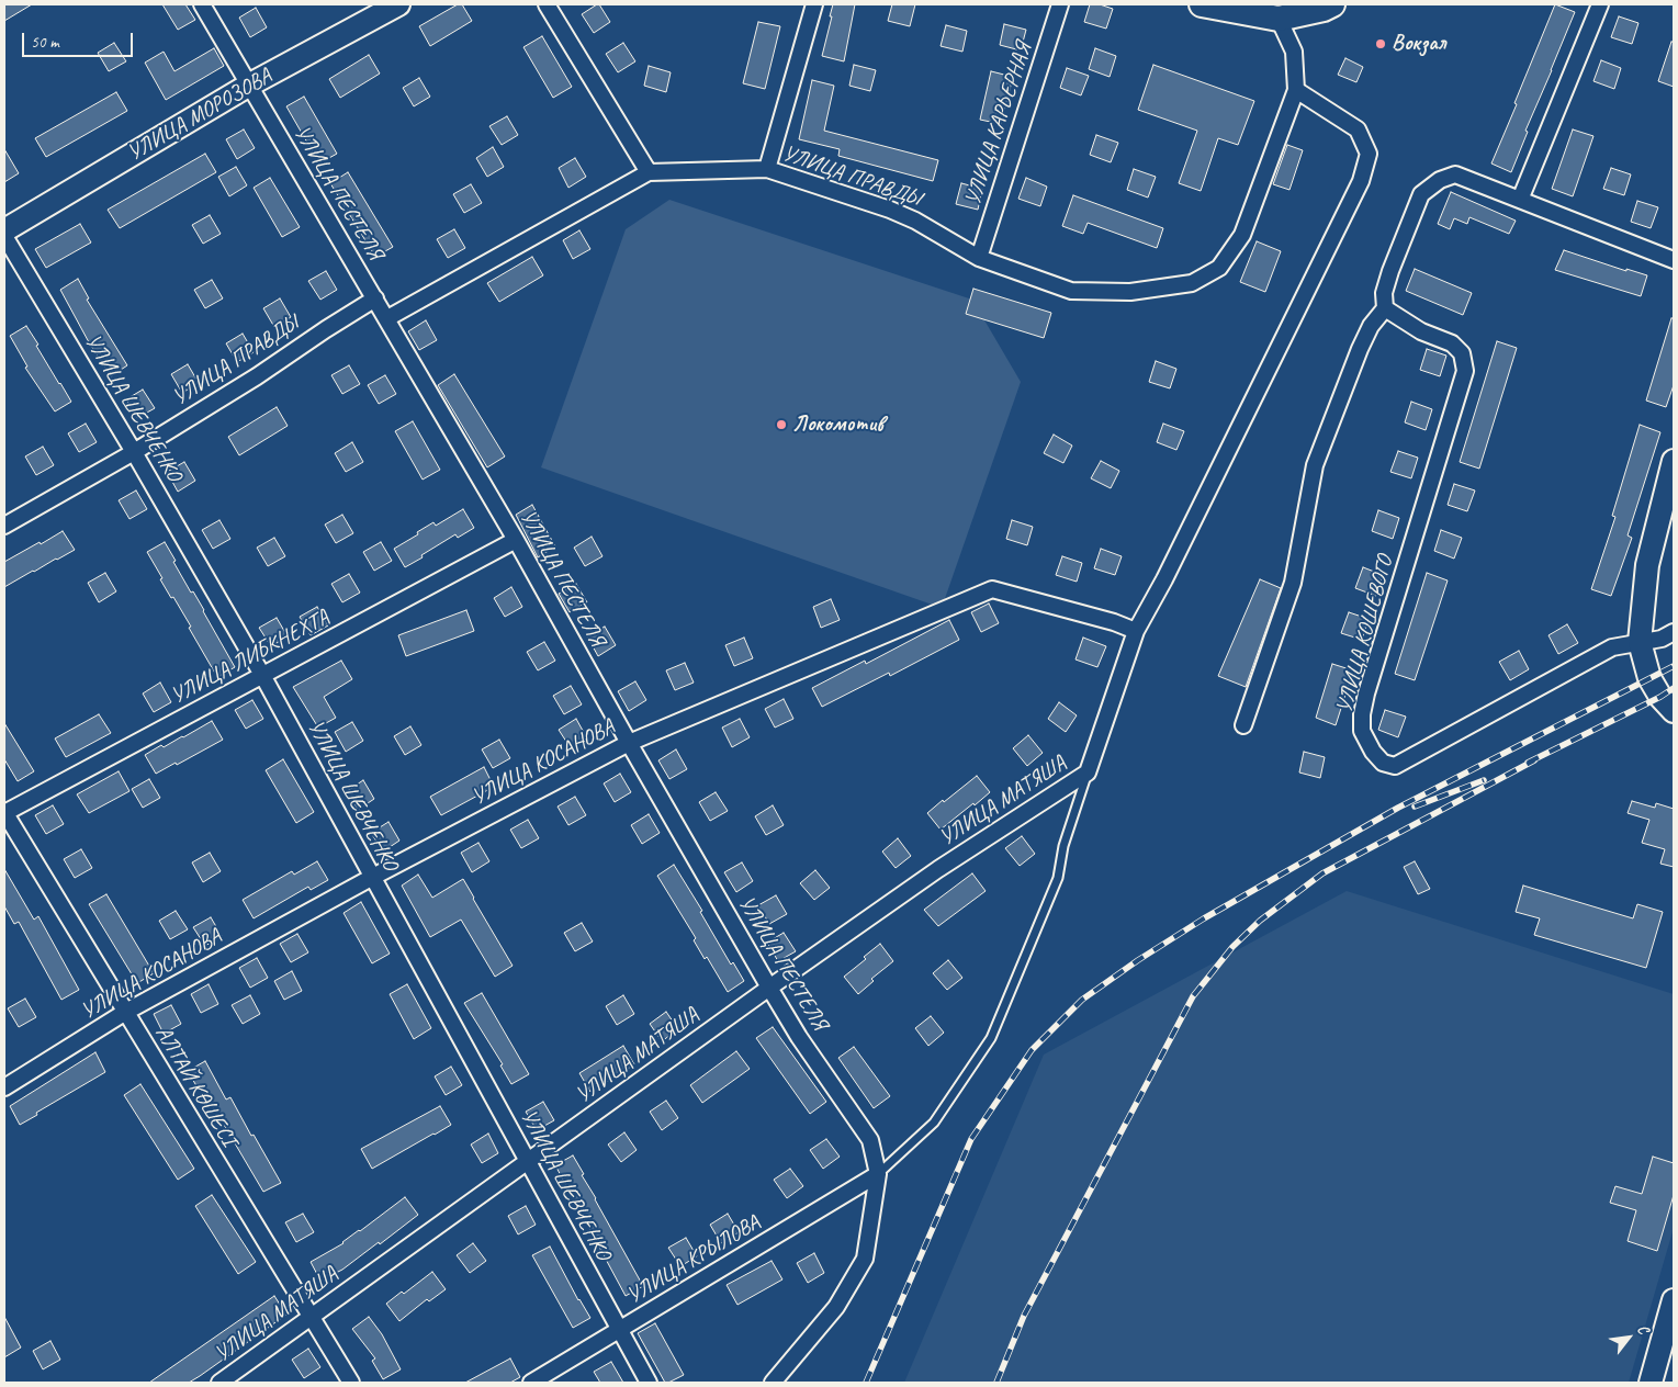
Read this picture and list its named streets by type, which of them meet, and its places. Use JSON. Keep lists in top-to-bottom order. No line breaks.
{"streets":{"main road":["УЛИЦА МОРОЗОВА"],"street":["УЛИЦА КАРЬЕРНАЯ","УЛИЦА ПРАВДЫ","УЛИЦА ПЕСТЕЛЯ","УЛИЦА ШЕВЧЕНКО","УЛИЦА КОШЕВОГО","УЛИЦА ЛИБКНЕХТА","УЛИЦА КОСАНОВА","УЛИЦА МАТЯША","АЛТАЙ КӨШЕСІ","УЛИЦА КРЫЛОВА"]},"crossings":[["УЛИЦА МОРОЗОВА","УЛИЦА ПЕСТЕЛЯ"],["УЛИЦА КАРЬЕРНАЯ","УЛИЦА ПРАВДЫ"],["УЛИЦА ПРАВДЫ","УЛИЦА ПЕСТЕЛЯ"],["УЛИЦА ПРАВДЫ","УЛИЦА ШЕВЧЕНКО"],["УЛИЦА ПЕСТЕЛЯ","УЛИЦА ЛИБКНЕХТА"],["УЛИЦА ПЕСТЕЛЯ","УЛИЦА КОСАНОВА"],["УЛИЦА ПЕСТЕЛЯ","УЛИЦА МАТЯША"],["УЛИЦА ПЕСТЕЛЯ","УЛИЦА КРЫЛОВА"],["УЛИЦА ШЕВЧЕНКО","УЛИЦА ЛИБКНЕХТА"],["УЛИЦА ШЕВЧЕНКО","УЛИЦА КОСАНОВА"],["УЛИЦА ШЕВЧЕНКО","УЛИЦА МАТЯША"],["УЛИЦА ШЕВЧЕНКО","УЛИЦА КРЫЛОВА"],["УЛИЦА ЛИБКНЕХТА","АЛТАЙ КӨШЕСІ"],["УЛИЦА КОСАНОВА","АЛТАЙ КӨШЕСІ"],["УЛИЦА МАТЯША","АЛТАЙ КӨШЕСІ"]],"places":["Вокзал","Локомотив"],"scale_bar":"50 m","north":"top right"}
